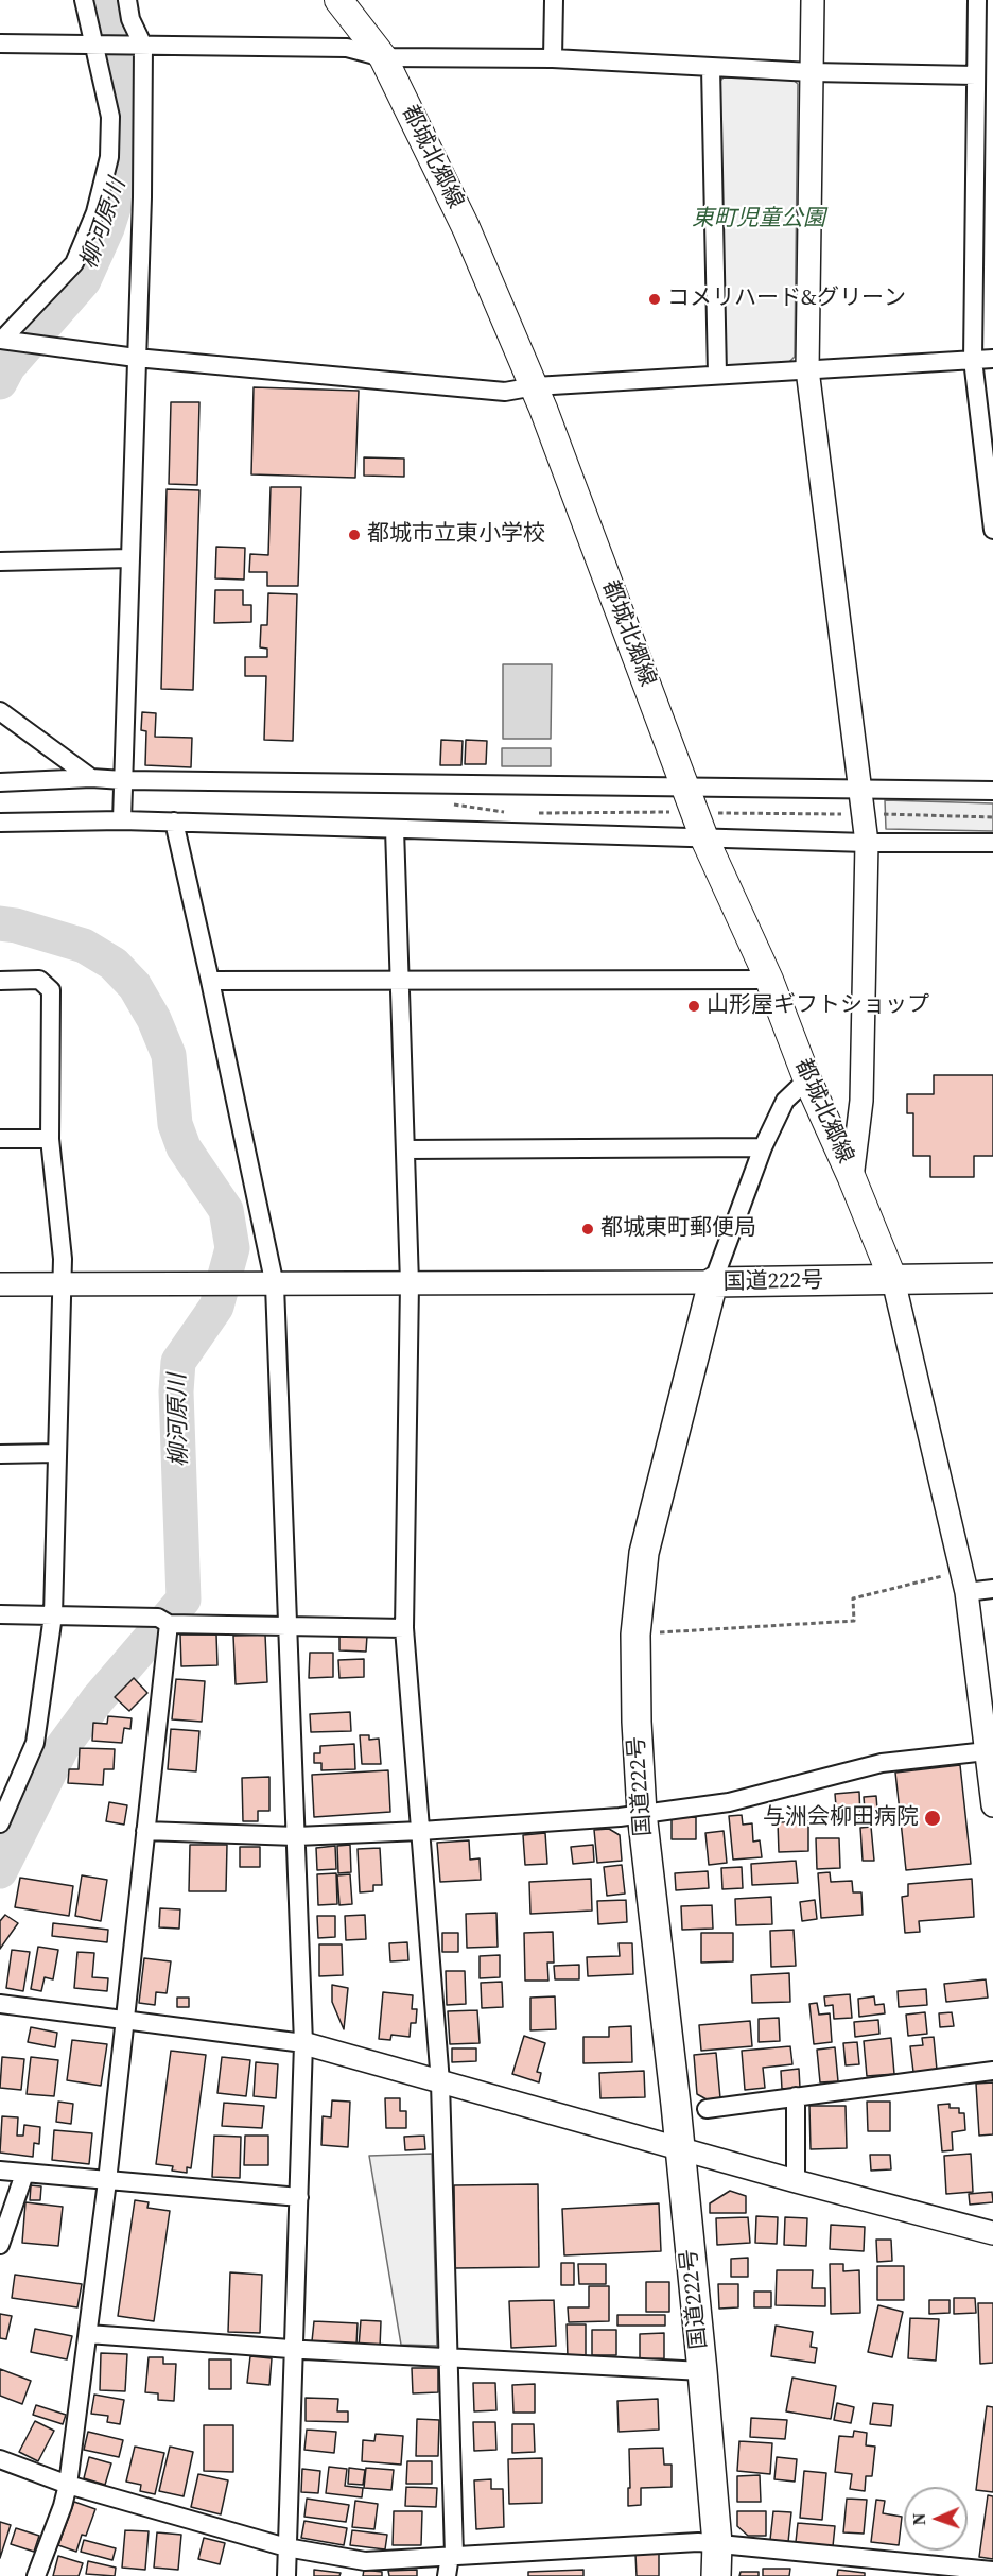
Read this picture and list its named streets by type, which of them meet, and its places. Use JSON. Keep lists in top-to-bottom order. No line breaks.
{"streets":{"highway":["国道222号"],"main road":["都城北郷線"]},"crossings":[["都城北郷線","国道222号"]],"water":["柳河原川"],"parks":["東町児童公園"],"places":["コメリハード&グリーン","都城市立東小学校","山形屋ギフトショップ","都城東町郵便局","与洲会柳田病院"],"north":"left"}
